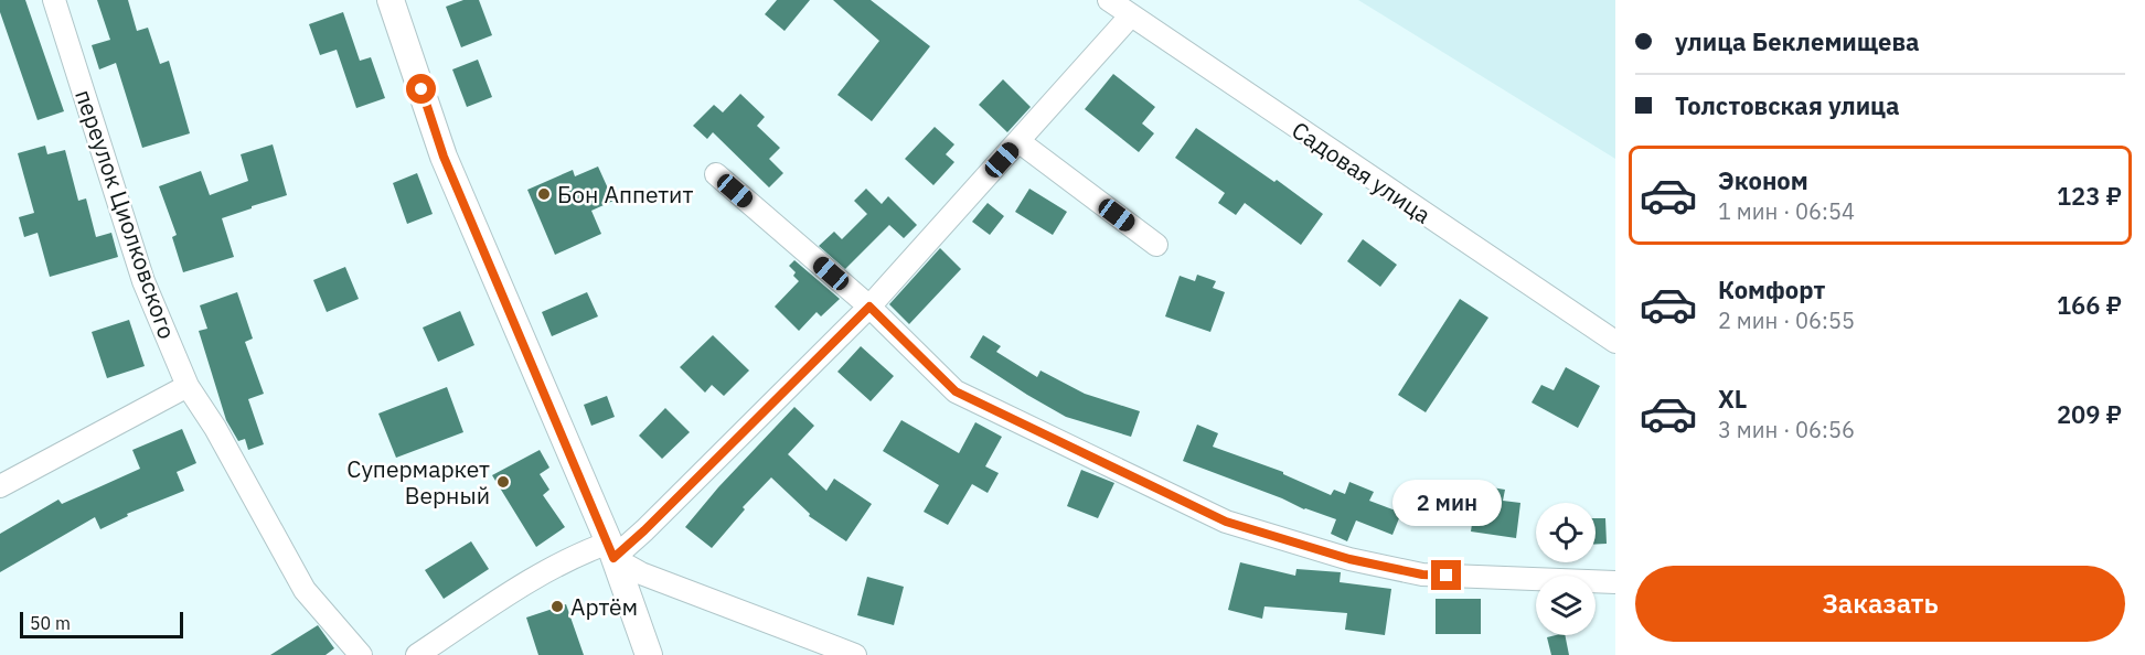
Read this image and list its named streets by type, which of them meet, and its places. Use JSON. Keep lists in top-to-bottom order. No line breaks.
{"streets":{"street":["Садовая улица","переулок Циолковского"]},"places":["Бон Аппетит","Супермаркет Верный","Артём"],"scale_bar":"50 m","page":{"banner":["улица Беклемищева","Толстовская улица"],"list":[{"name":"Эконом","note":"1 мин · 06:54","value":"123 ₽"},{"name":"Комфорт","note":"2 мин · 06:55","value":"166 ₽"},{"name":"XL","note":"3 мин · 06:56","value":"209 ₽"}],"bubble":"2 мин","buttons":"Заказать","scale":"50 m"}}
